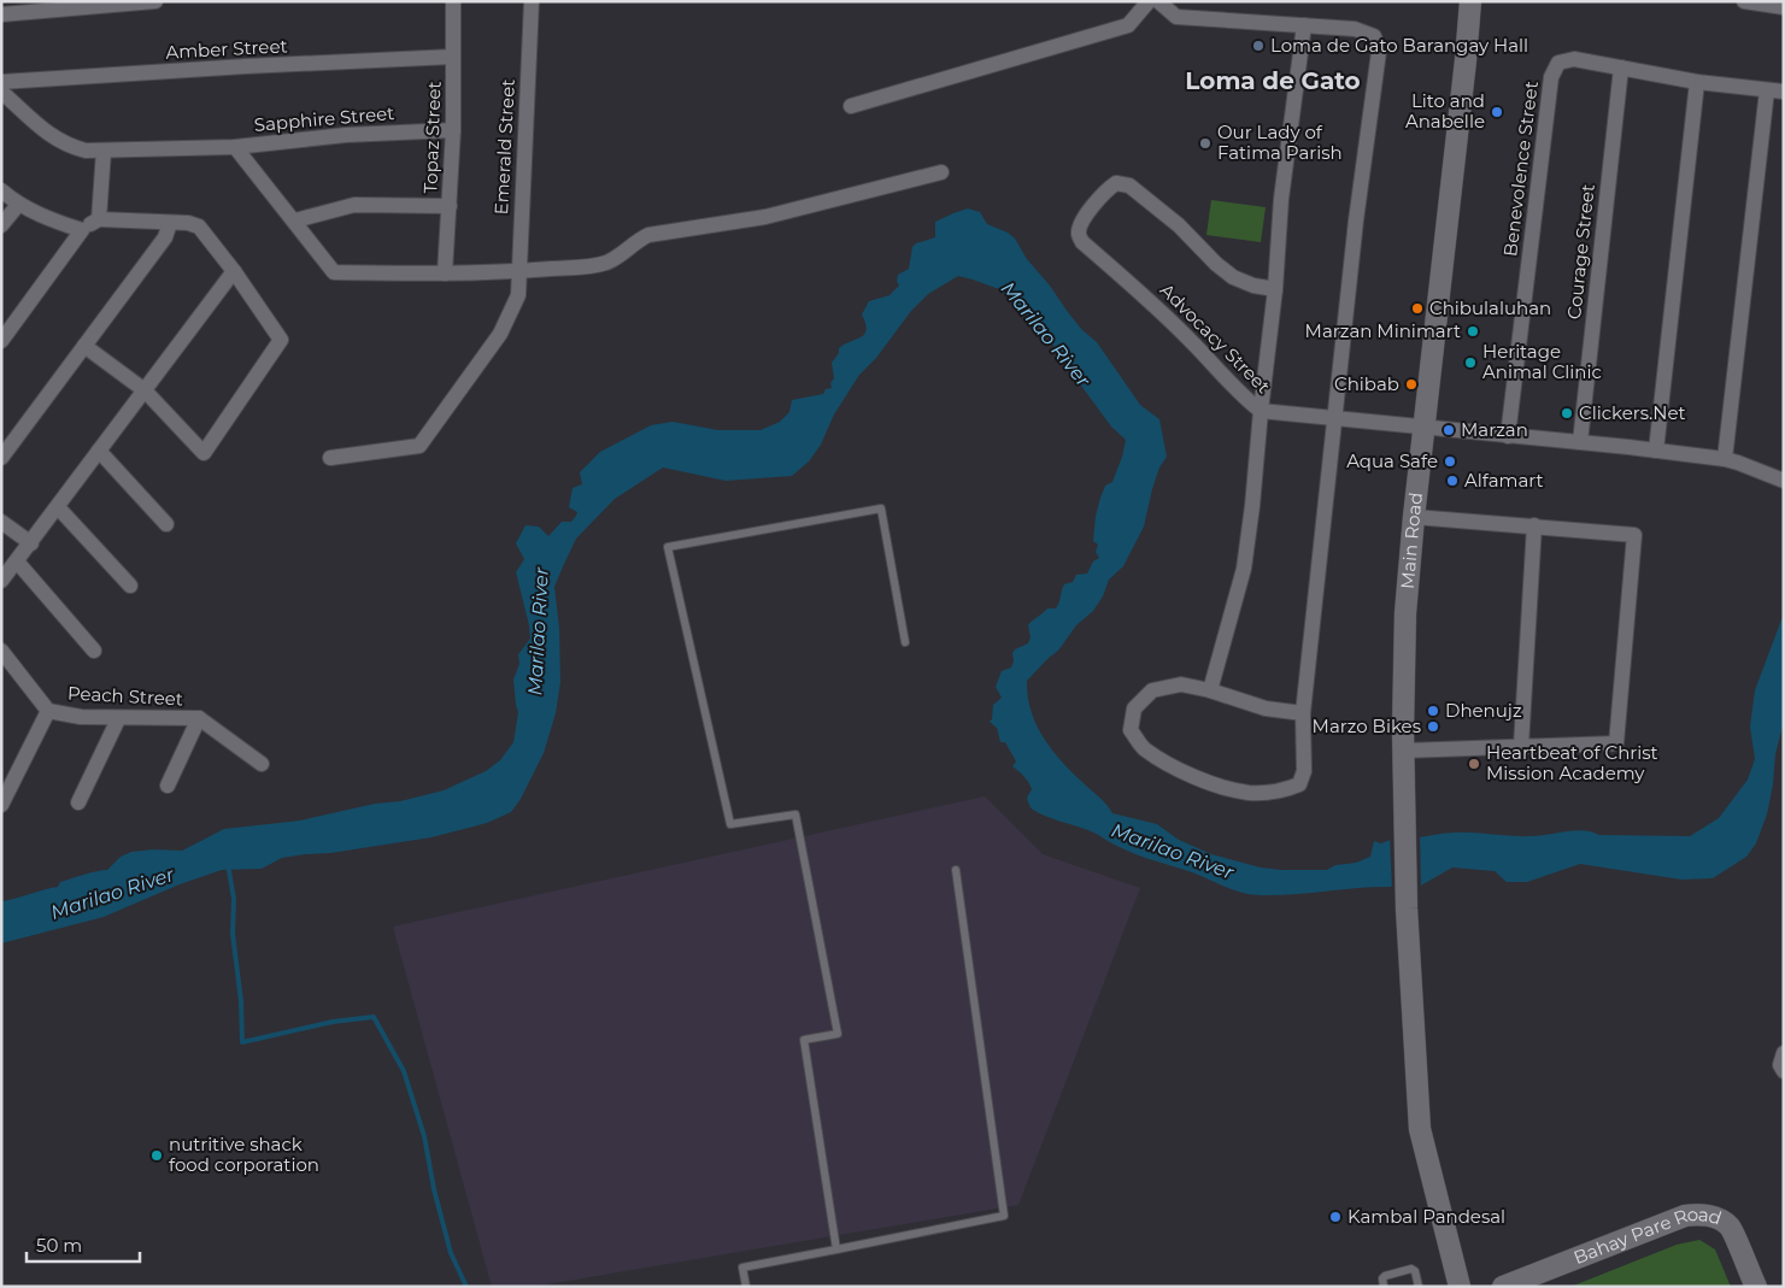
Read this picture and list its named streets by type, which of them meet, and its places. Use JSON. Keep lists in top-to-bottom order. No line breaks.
{"streets":{"main road":["Main Road","Bahay Pare Road"],"street":["Amber Street","Sapphire Street","Topaz Street","Emerald Street","Benevolence Street","Courage Street","Advocacy Street","Peach Street"]},"crossings":[["Amber Street","Topaz Street"],["Sapphire Street","Topaz Street"],["Benevolence Street","Courage Street"],["Benevolence Street","Advocacy Street"],["Courage Street","Advocacy Street"],["Advocacy Street","Main Road"]],"districts":["Loma de Gato"],"water":["Marilao River"],"places":["Loma de Gato Barangay Hall","Lito and Anabelle","Our Lady of Fatima Parish","Chibulaluhan","Marzan Minimart","Heritage Animal Clinic","Chibab","Clickers.Net","Marzan","Aqua Safe","Alfamart","Dhenujz","Marzo Bikes","Heartbeat of Christ Mission Academy","nutritive shack food corporation","Kambal Pandesal"],"scale_bar":"50 m"}
